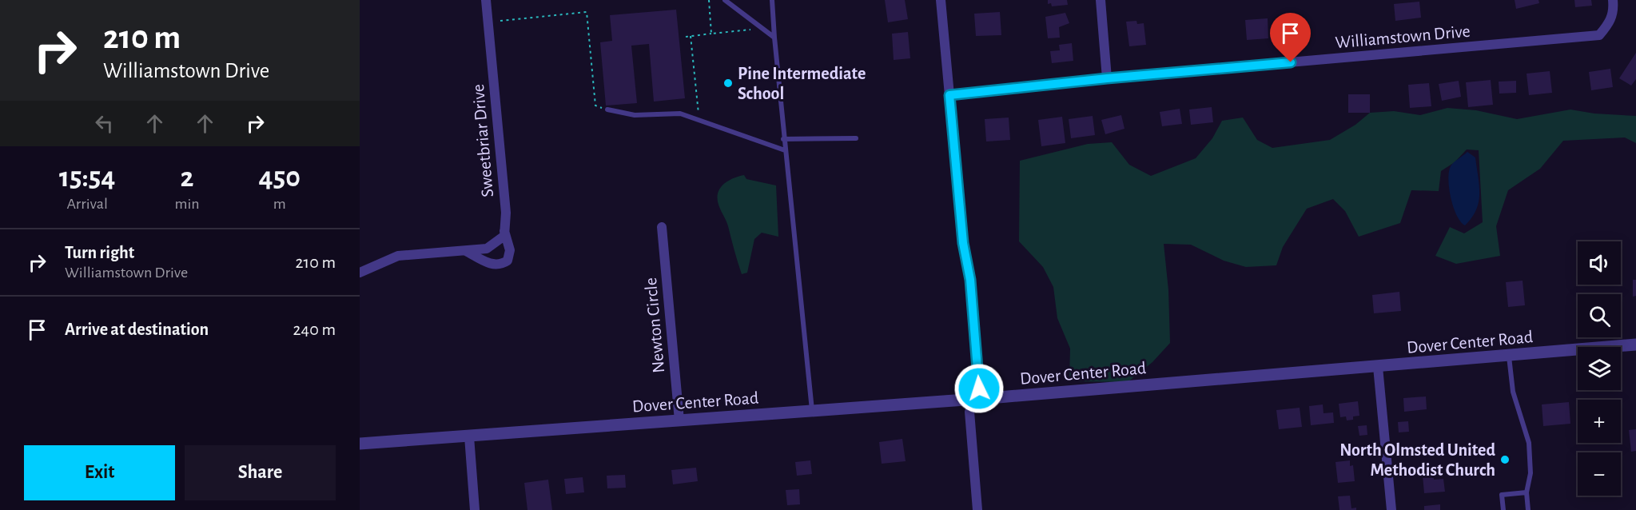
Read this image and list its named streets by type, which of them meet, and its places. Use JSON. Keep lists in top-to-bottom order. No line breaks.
{"streets":{"street":["Williamstown Drive","Sweetbriar Drive","Newton Circle","Dover Center Road"]},"crossings":[["Newton Circle","Dover Center Road"]],"places":["Pine Intermediate School","North Olmsted United Methodist Church"],"page":{"turn":["210 m","Williamstown Drive"],"eta":["15:54","Arrival","2","min","450","m"],"list":[{"name":"Turn right","note":"Williamstown Drive","value":"210 m"},{"name":"Arrive at destination","value":"240 m"}],"map_buttons":["+","−"],"buttons":["Exit","Share"]}}
